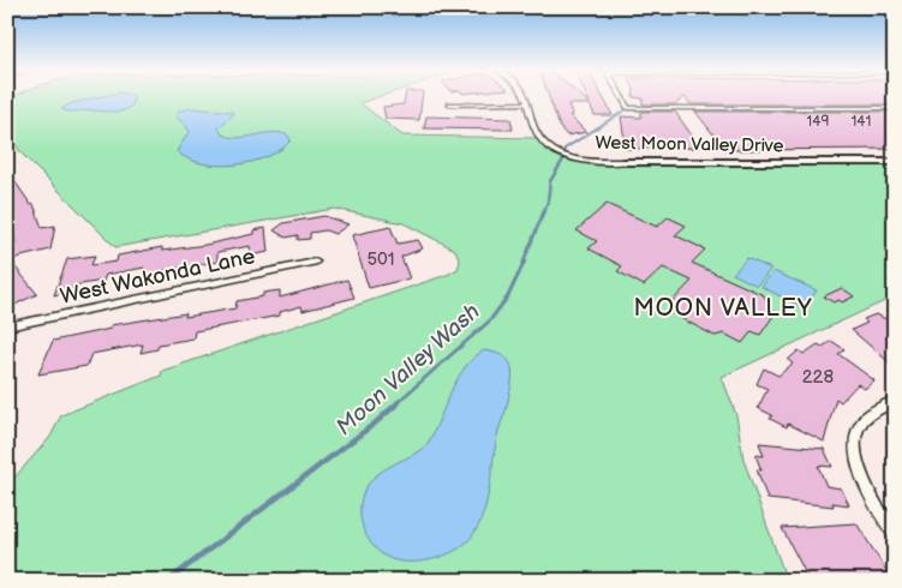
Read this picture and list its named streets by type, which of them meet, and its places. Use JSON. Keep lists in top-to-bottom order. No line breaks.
{"streets":{"street":["West Moon Valley Drive","West Wakonda Lane"]},"districts":["MOON VALLEY"],"water":["Moon Valley Wash"],"house_numbers":["149","141","501","228"]}
